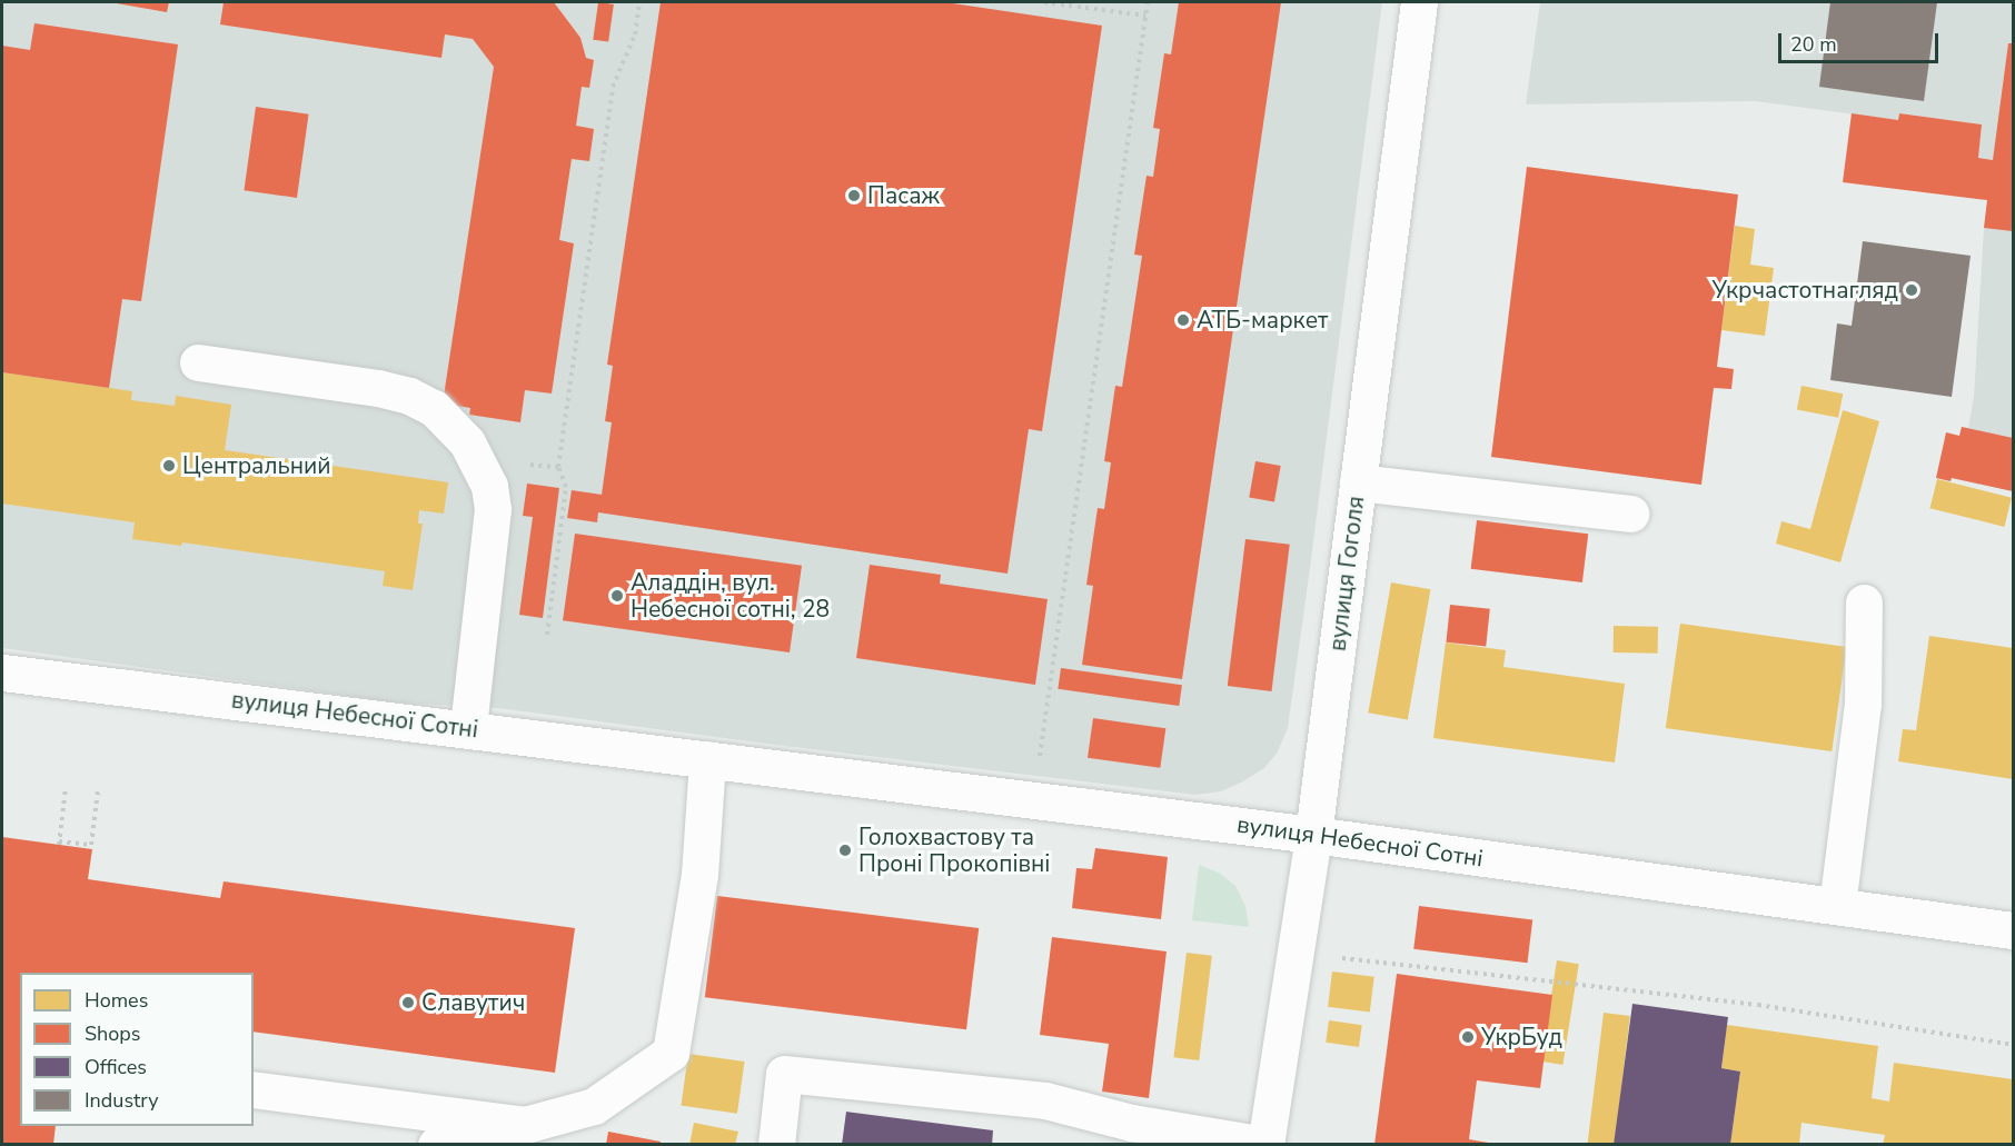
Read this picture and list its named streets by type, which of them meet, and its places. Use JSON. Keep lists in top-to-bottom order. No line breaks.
{"streets":{"street":["вулиця Гоголя","вулиця Небесної Сотні"]},"crossings":[["вулиця Гоголя","вулиця Небесної Сотні"]],"places":["Пасаж","Укрчастотнагляд","АТБ-маркет","Центральний","Аладдін, вул. Небесної сотні, 28","Голохвастову та Проні Прокопівні","Славутич","УкрБуд"],"legend":["Homes","Shops","Offices","Industry"],"scale_bar":"20 m"}
